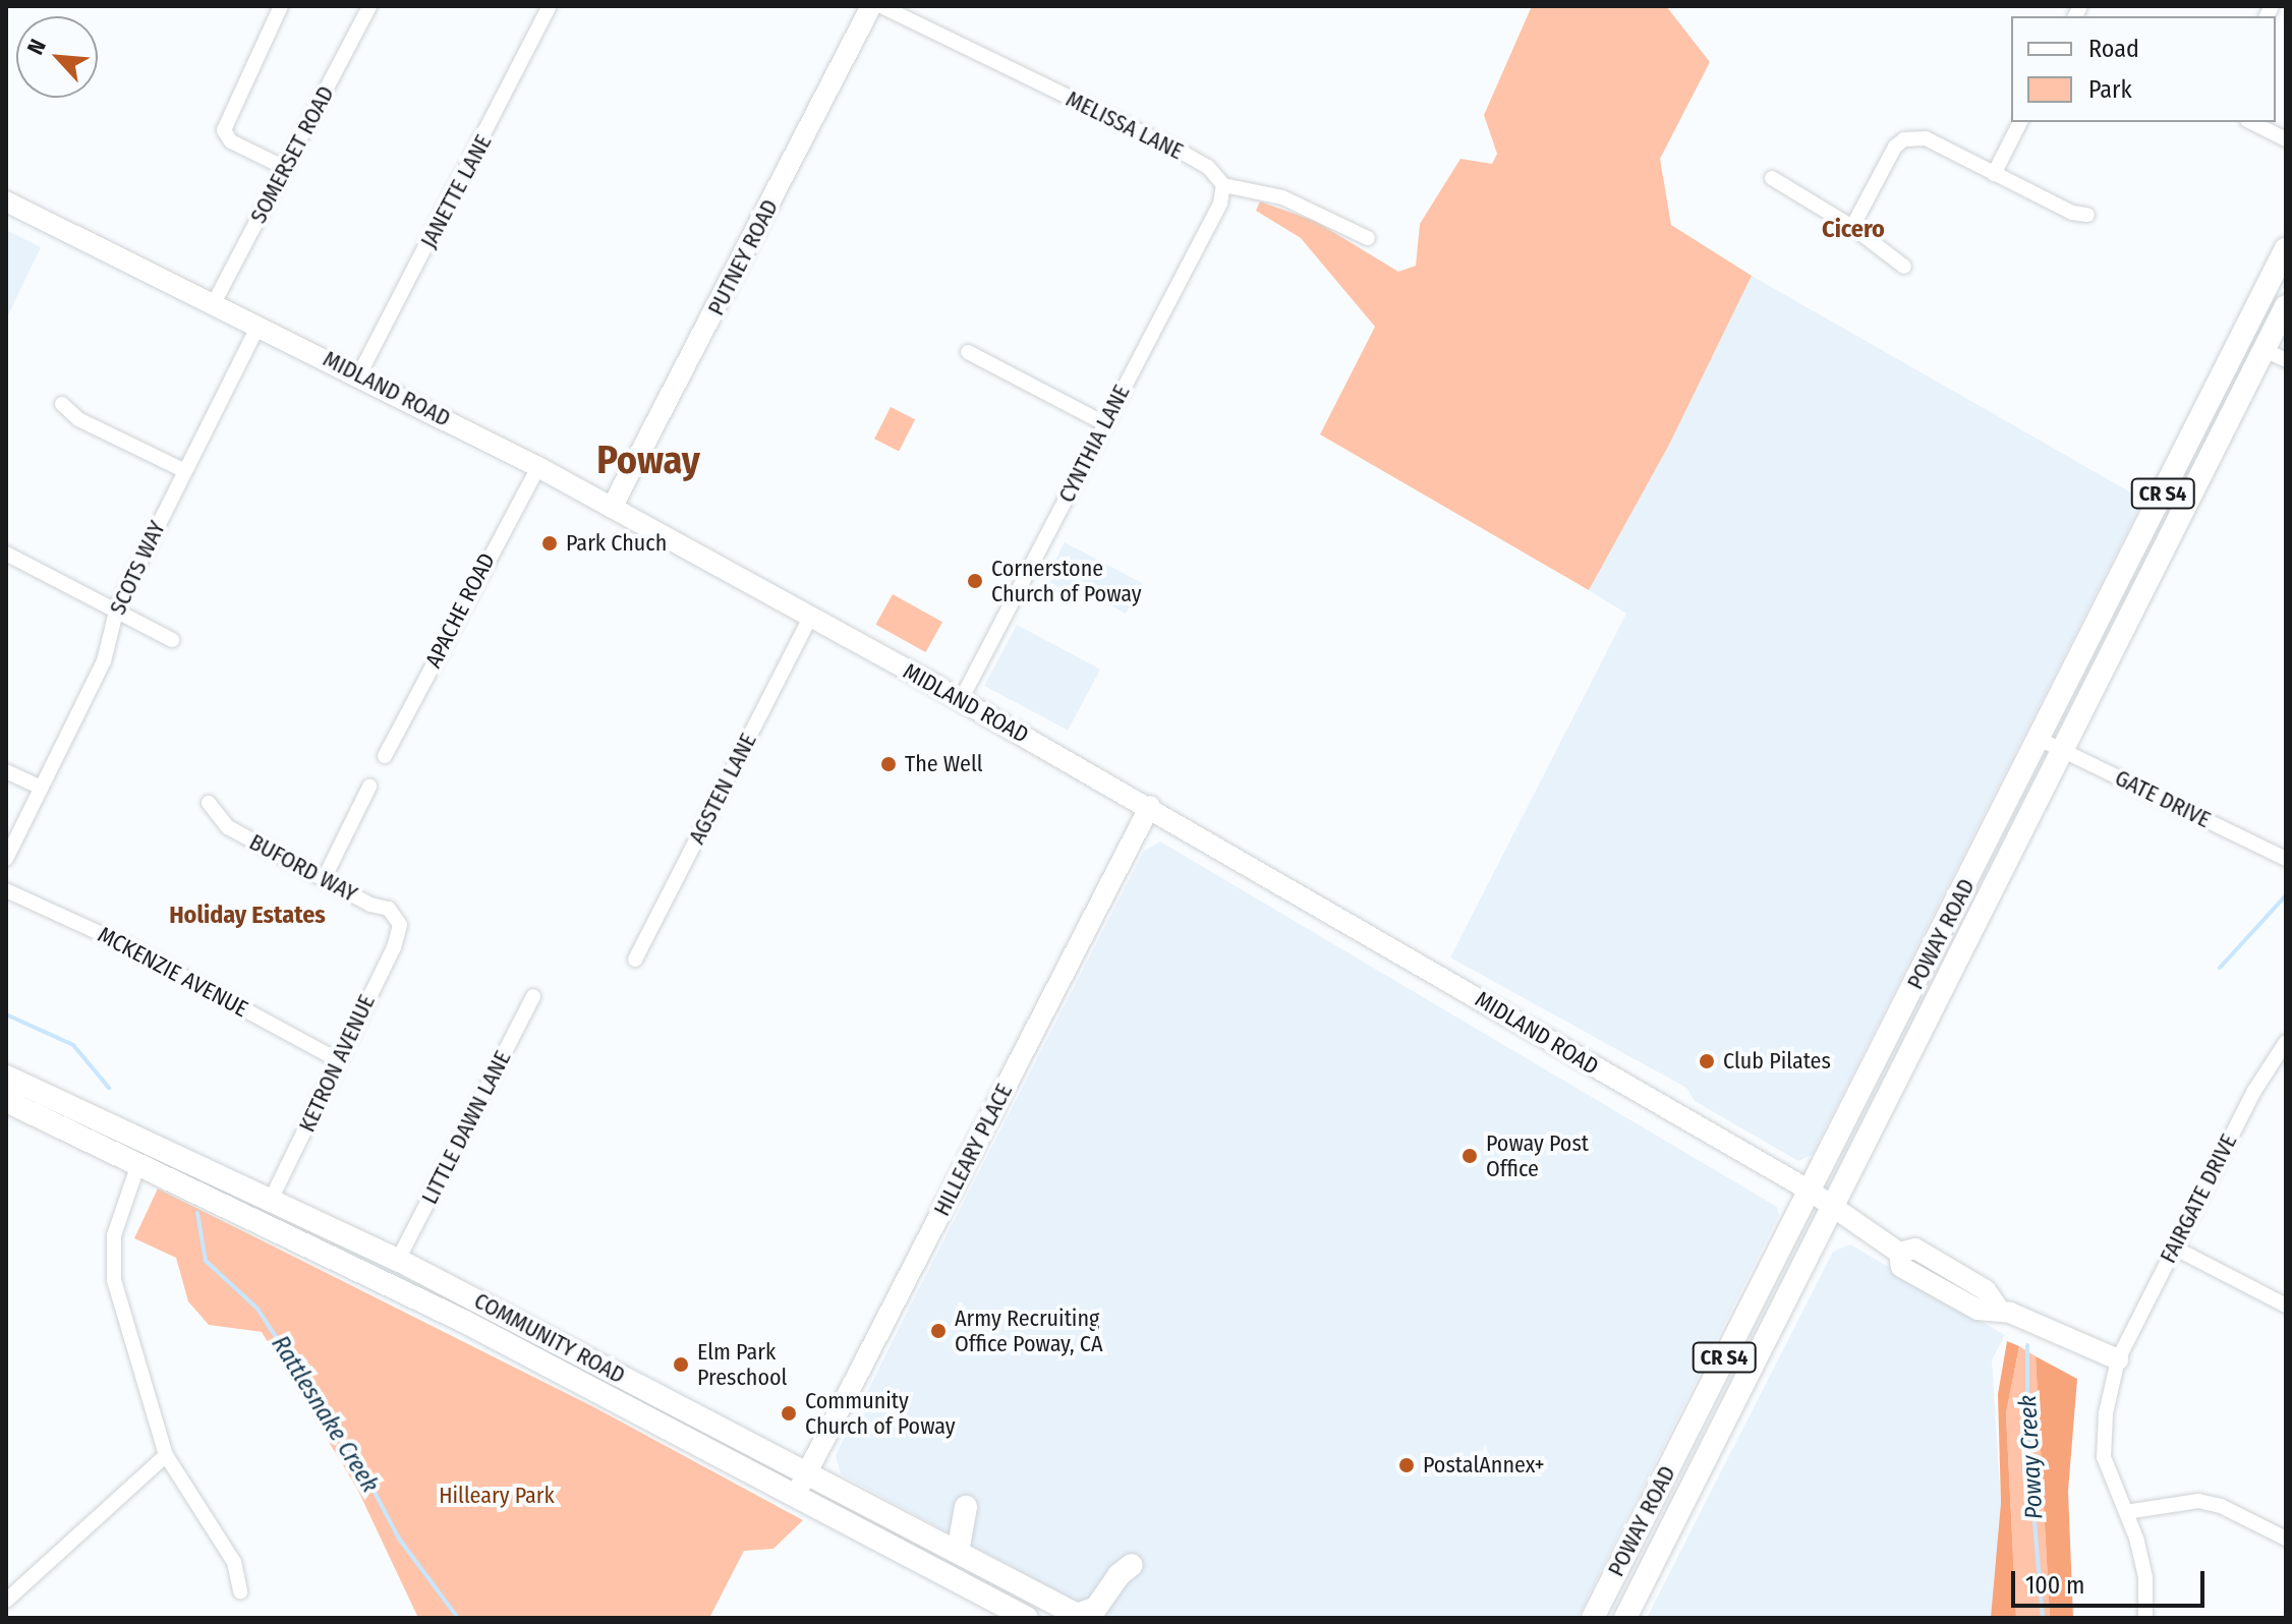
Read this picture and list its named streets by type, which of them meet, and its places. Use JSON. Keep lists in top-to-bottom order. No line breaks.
{"streets":{"main road":["PUTNEY ROAD","MIDLAND ROAD","CR S4","POWAY ROAD","HILLEARY PLACE","COMMUNITY ROAD"],"street":["MELISSA LANE","SOMERSET ROAD","JANETTE LANE","CYNTHIA LANE","SCOTS WAY","APACHE ROAD","AGSTEN LANE","GATE DRIVE","BUFORD WAY","MCKENZIE AVENUE","KETRON AVENUE","LITTLE DAWN LANE","FAIRGATE DRIVE"]},"crossings":[["MELISSA LANE","CYNTHIA LANE"],["SOMERSET ROAD","MIDLAND ROAD"],["JANETTE LANE","MIDLAND ROAD"],["PUTNEY ROAD","MIDLAND ROAD"],["MIDLAND ROAD","CYNTHIA LANE"],["MIDLAND ROAD","SCOTS WAY"],["MIDLAND ROAD","APACHE ROAD"],["MIDLAND ROAD","AGSTEN LANE"],["MIDLAND ROAD","POWAY ROAD"],["MIDLAND ROAD","HILLEARY PLACE"],["MIDLAND ROAD","FAIRGATE DRIVE"],["GATE DRIVE","POWAY ROAD"],["BUFORD WAY","KETRON AVENUE"],["MCKENZIE AVENUE","KETRON AVENUE"],["KETRON AVENUE","COMMUNITY ROAD"],["LITTLE DAWN LANE","COMMUNITY ROAD"],["HILLEARY PLACE","COMMUNITY ROAD"]],"districts":["Cicero","Poway","Holiday Estates"],"water":["Rattlesnake Creek","Poway Creek"],"parks":["Hilleary Park"],"places":["Park Chuch","Cornerstone Church of Poway","The Well","Club Pilates","Poway Post Office","Army Recruiting Office Poway, CA","Elm Park Preschool","Community Church of Poway","PostalAnnex+"],"legend":["Road","Park"],"scale_bar":"100 m","north":"top left"}
